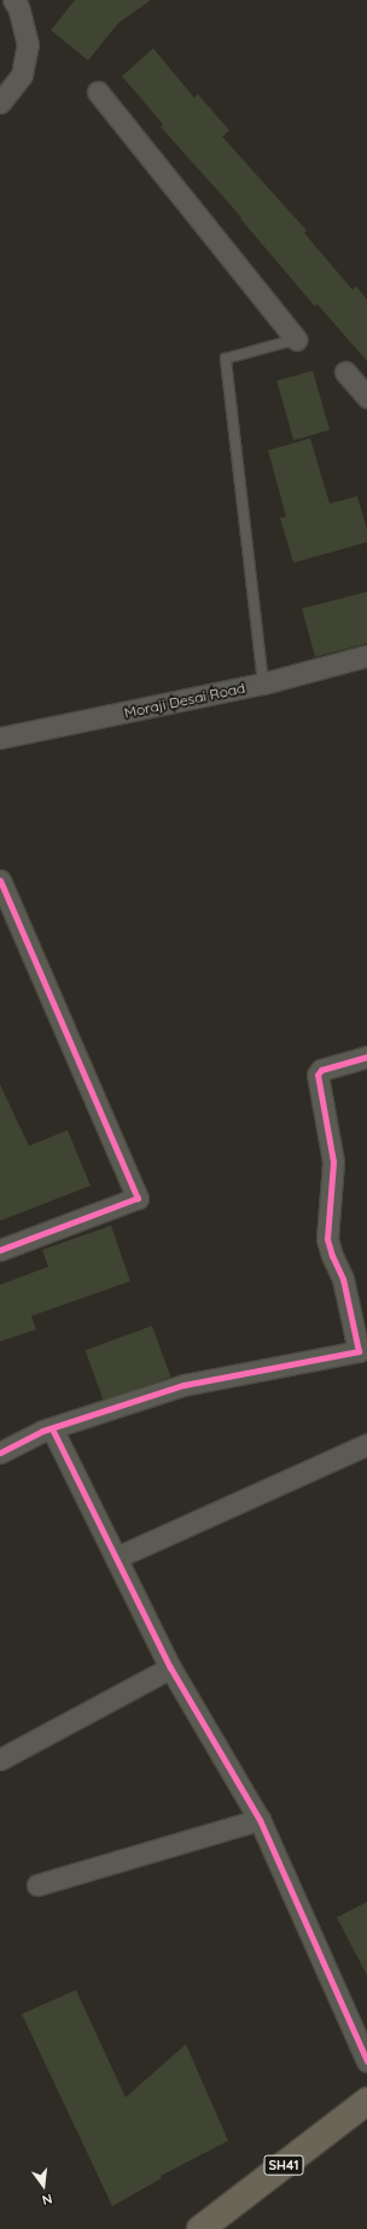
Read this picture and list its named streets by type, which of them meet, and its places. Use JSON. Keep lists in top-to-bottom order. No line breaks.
{"streets":{"main road":["SH41"],"street":["Moraji Desai Road"]},"north":"bottom"}
